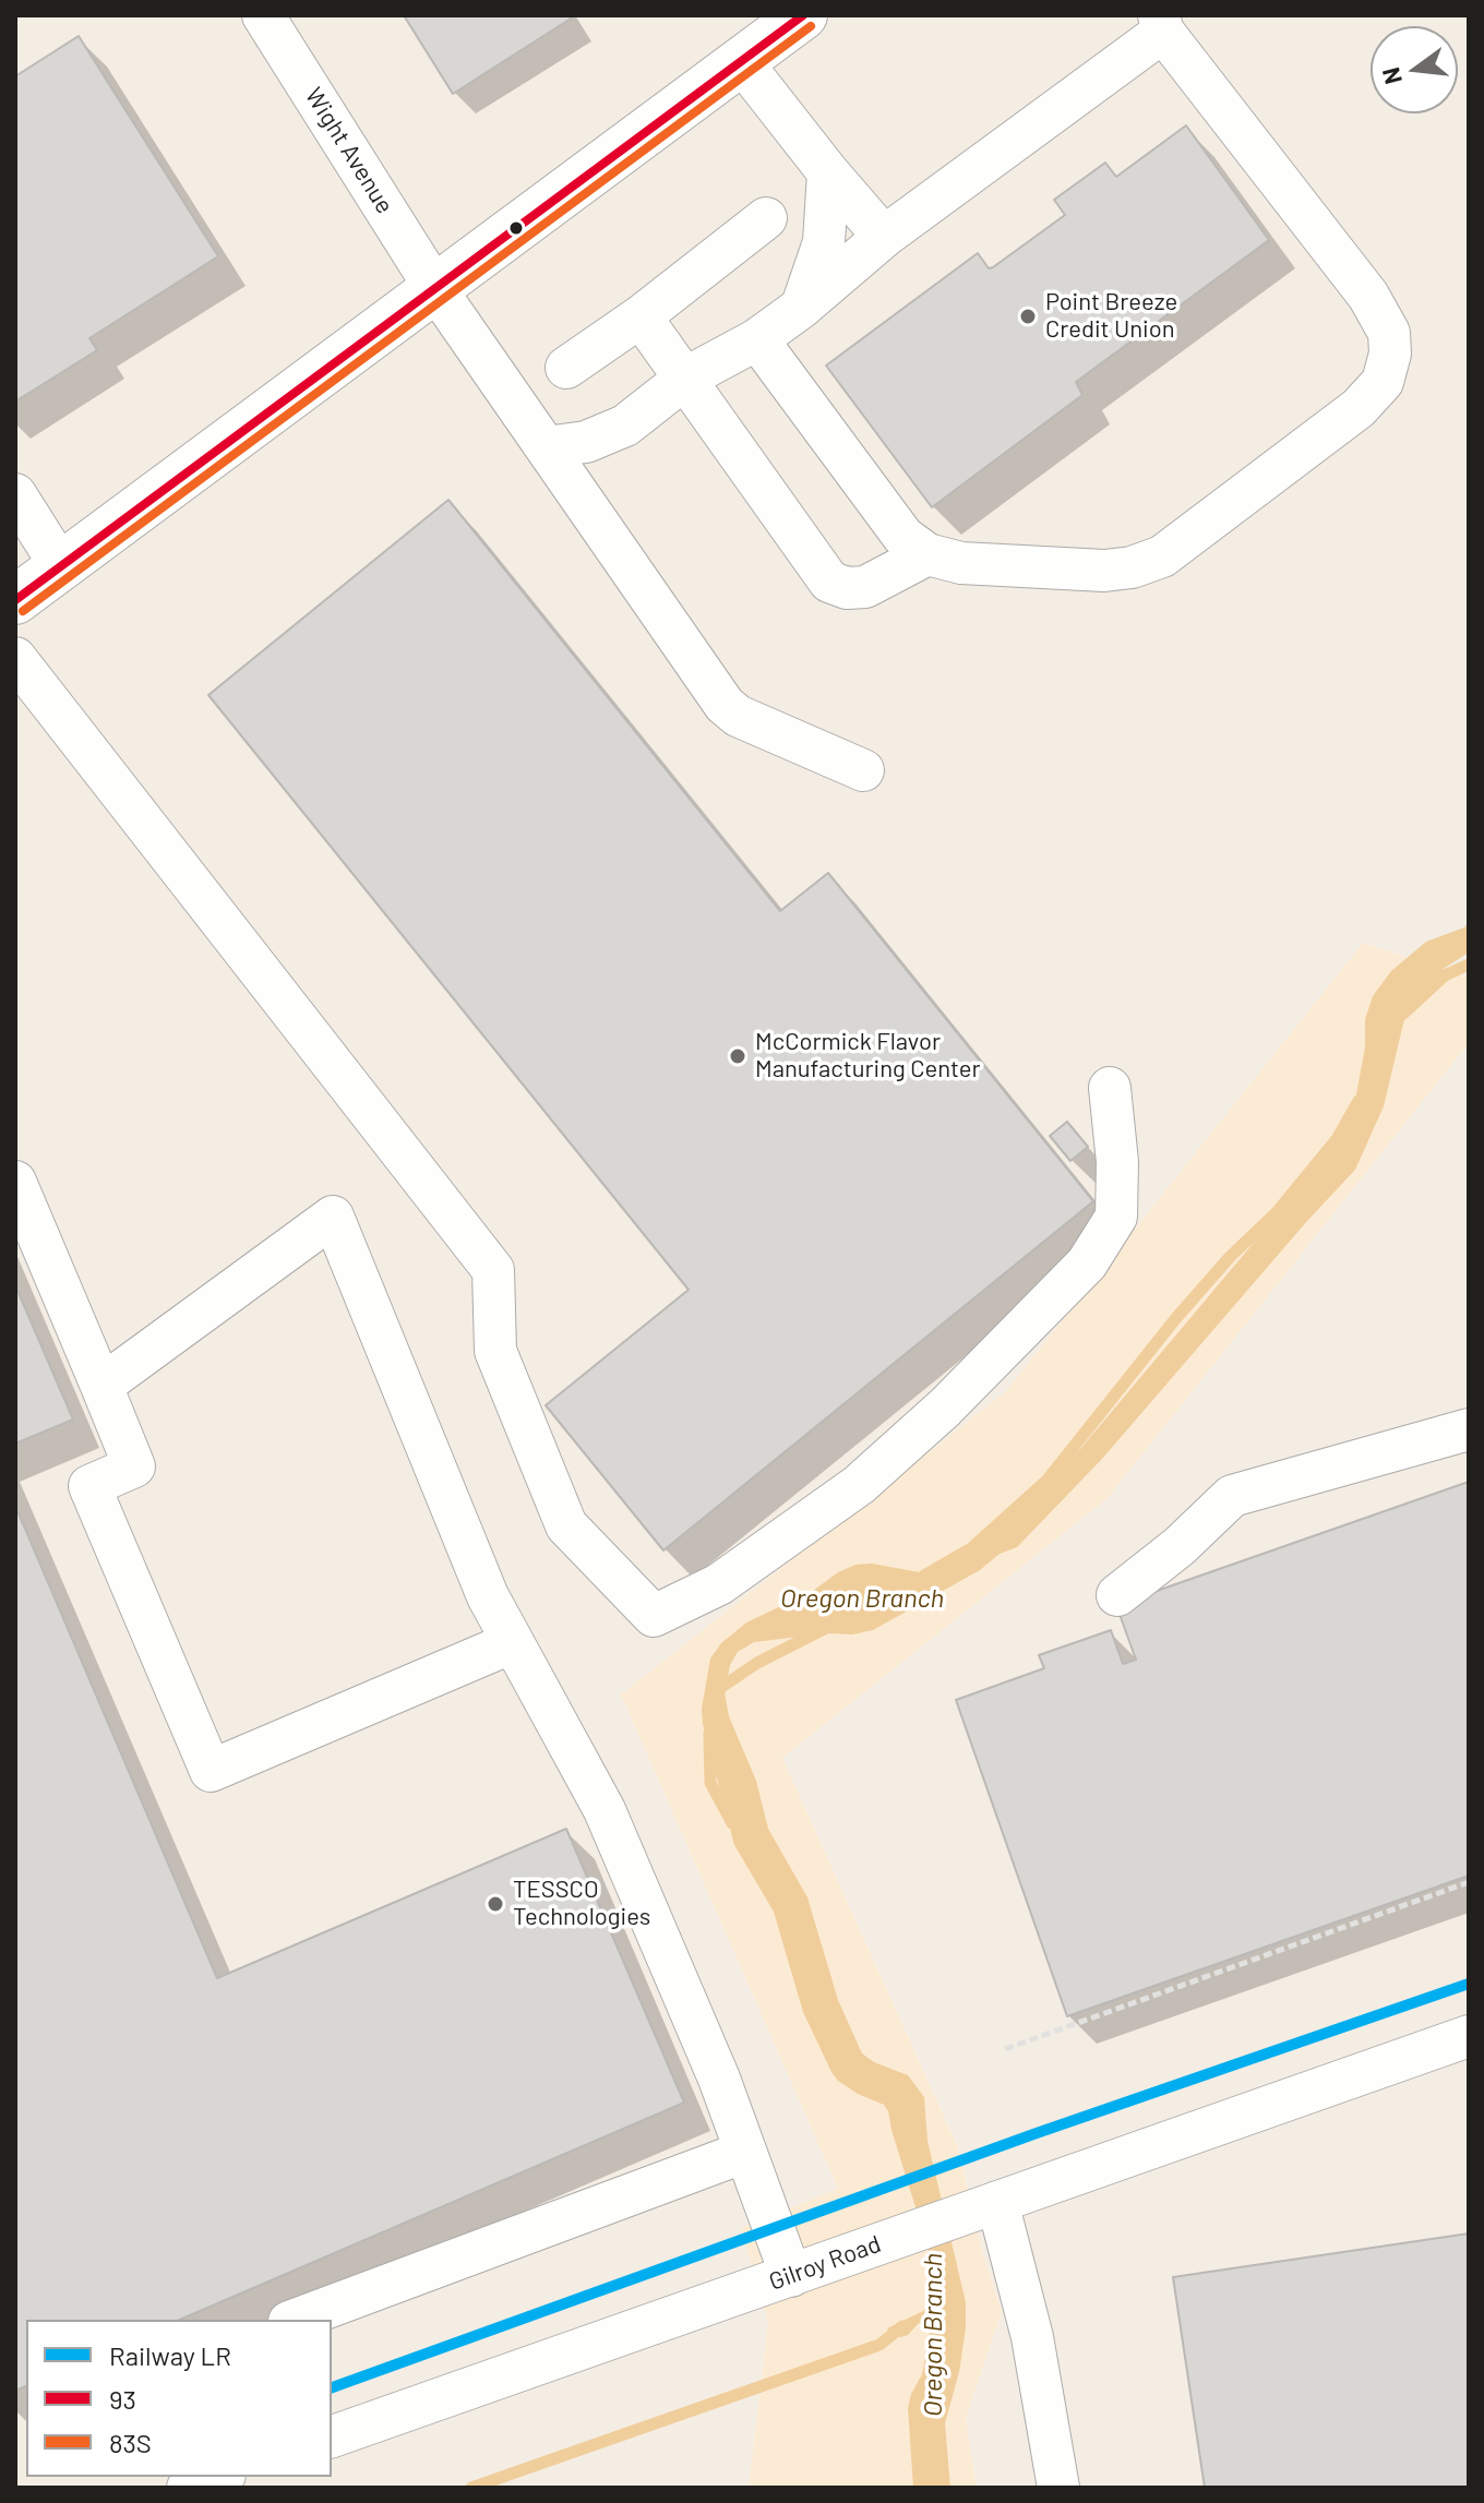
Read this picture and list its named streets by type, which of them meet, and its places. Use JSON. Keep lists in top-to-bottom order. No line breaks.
{"streets":{"street":["Wight Avenue","Gilroy Road"]},"water":["Oregon Branch"],"places":["Point Breeze Credit Union","McCormick Flavor Manufacturing Center","TESSCO Technologies"],"lines":["transit line 93","transit line 83S","rail line LR"],"legend":["Railway LR","93","83S"],"north":"left"}
